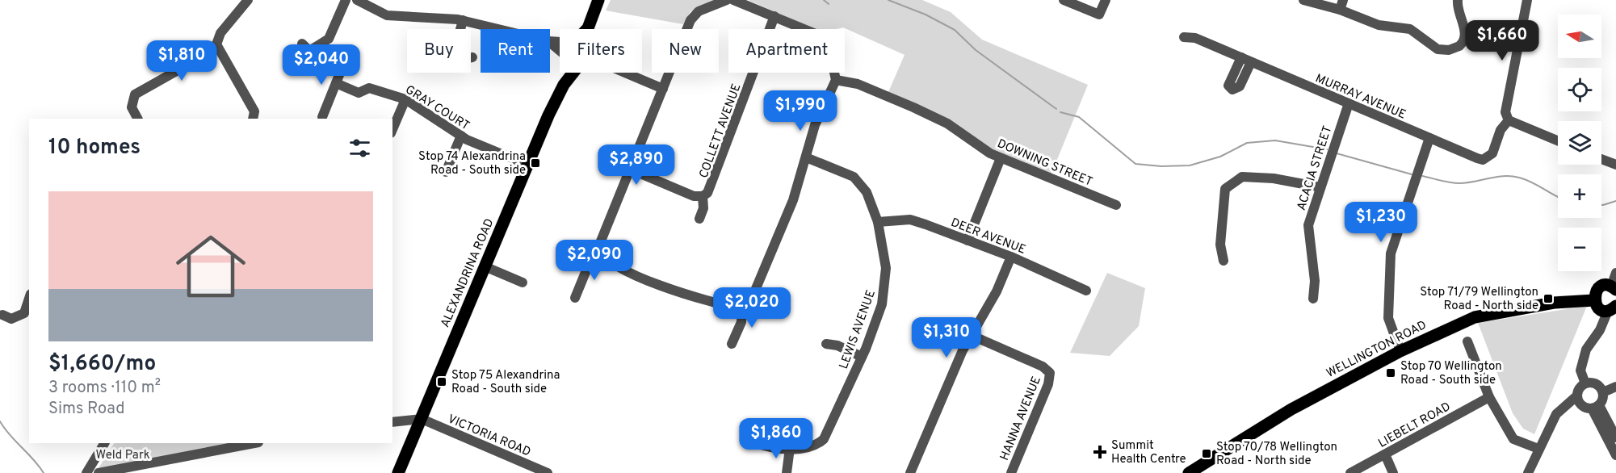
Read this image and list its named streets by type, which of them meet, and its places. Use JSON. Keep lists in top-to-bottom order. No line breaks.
{"streets":{"main road":["ALEXANDRINA ROAD","WELLINGTON ROAD"],"street":["MURRAY AVENUE","GRAY COURT","COLLETT AVENUE","DOWNING STREET","ACACIA STREET","DEER AVENUE","LEWIS AVENUE","HANNA AVENUE","LIEBELT ROAD","VICTORIA ROAD"]},"crossings":[["MURRAY AVENUE","ACACIA STREET"],["GRAY COURT","ALEXANDRINA ROAD"],["DEER AVENUE","LEWIS AVENUE"],["ALEXANDRINA ROAD","VICTORIA ROAD"]],"parks":["Weld Park"],"places":{"transit":["Stop 74 Alexandrina Road - South side","Stop 71/79 Wellington Road - North side","Stop 70 Wellington Road - South side","Stop 75 Alexandrina Road - South side","Stop 70/78 Wellington Road - North side"],"health":["Summit Health Centre"]},"north":"left","page":{"map_buttons":["+","−"],"price":["$1,660","$1,810","$2,040","$1,990","$2,890","$1,230","$2,090","$2,020","$1,310","$1,860"],"chip":["Buy","Rent","Filters","New","Apartment"],"heading":"10 homes","list":[{"name":"$1,660/mo","note":"3 rooms · 110 m² · Sims Road"}]}}
